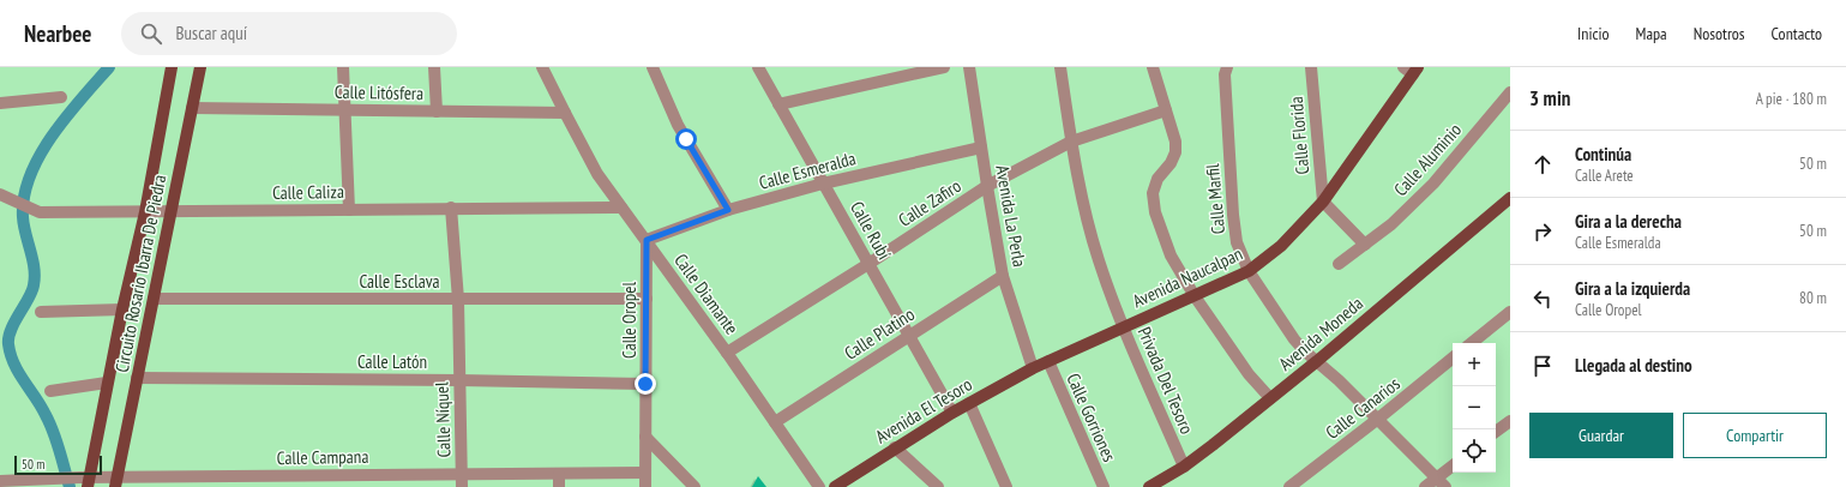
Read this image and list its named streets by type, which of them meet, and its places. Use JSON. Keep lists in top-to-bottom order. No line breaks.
{"streets":{"main road":["Circuito Rosario Ibarra De Piedra","Avenida Naucalpan","Avenida Moneda","Avenida El Tesoro"],"street":["Calle Litósfera","Calle Florida","Calle Aluminio","Calle Esmeralda","Calle Caliza","Calle Marfil","Calle Zafiro","Avenida La Perla","Calle Rubí","Calle Esclava","Calle Diamante","Calle Oropel","Calle Platino","Calle Latón","Privada Del Tesoro","Calle Canarios","Calle Gorriones","Calle Níquel","Calle Campana"]},"crossings":[["Calle Litósfera","Circuito Rosario Ibarra De Piedra"],["Calle Litósfera","Calle Diamante"],["Calle Florida","Avenida Naucalpan"],["Calle Esmeralda","Avenida La Perla"],["Calle Esmeralda","Calle Rubí"],["Calle Esmeralda","Calle Diamante"],["Calle Esmeralda","Calle Oropel"],["Calle Caliza","Circuito Rosario Ibarra De Piedra"],["Calle Caliza","Calle Diamante"],["Calle Caliza","Calle Níquel"],["Calle Marfil","Avenida Naucalpan"],["Calle Marfil","Avenida Moneda"],["Calle Marfil","Calle Canarios"],["Calle Zafiro","Avenida La Perla"],["Calle Zafiro","Calle Rubí"],["Calle Zafiro","Calle Diamante"],["Calle Zafiro","Privada Del Tesoro"],["Avenida La Perla","Avenida Naucalpan"],["Avenida La Perla","Calle Platino"],["Avenida La Perla","Avenida El Tesoro"],["Calle Rubí","Calle Platino"],["Calle Rubí","Avenida El Tesoro"],["Circuito Rosario Ibarra De Piedra","Calle Esclava"],["Circuito Rosario Ibarra De Piedra","Calle Latón"],["Circuito Rosario Ibarra De Piedra","Calle Campana"],["Avenida Naucalpan","Privada Del Tesoro"],["Avenida Naucalpan","Avenida El Tesoro"],["Avenida Naucalpan","Calle Gorriones"],["Calle Esclava","Calle Oropel"],["Calle Esclava","Calle Níquel"],["Calle Diamante","Calle Oropel"],["Calle Diamante","Calle Platino"],["Calle Oropel","Calle Latón"],["Calle Oropel","Calle Campana"],["Avenida Moneda","Privada Del Tesoro"],["Calle Latón","Calle Níquel"],["Calle Níquel","Calle Campana"]],"scale_bar":"50 m","page":{"header":"Nearbee","search":"Buscar aquí","nav":["Inicio","Mapa","Nosotros","Contacto"],"heading":["3 min","A pie · 180 m"],"list":[["Continúa","Calle Arete","50 m"],["Gira a la derecha","Calle Esmeralda","50 m"],["Gira a la izquierda","Calle Oropel","80 m"],"Llegada al destino"],"map_buttons":["+","−"],"buttons":["Guardar","Compartir"],"scale":"50 m"}}
